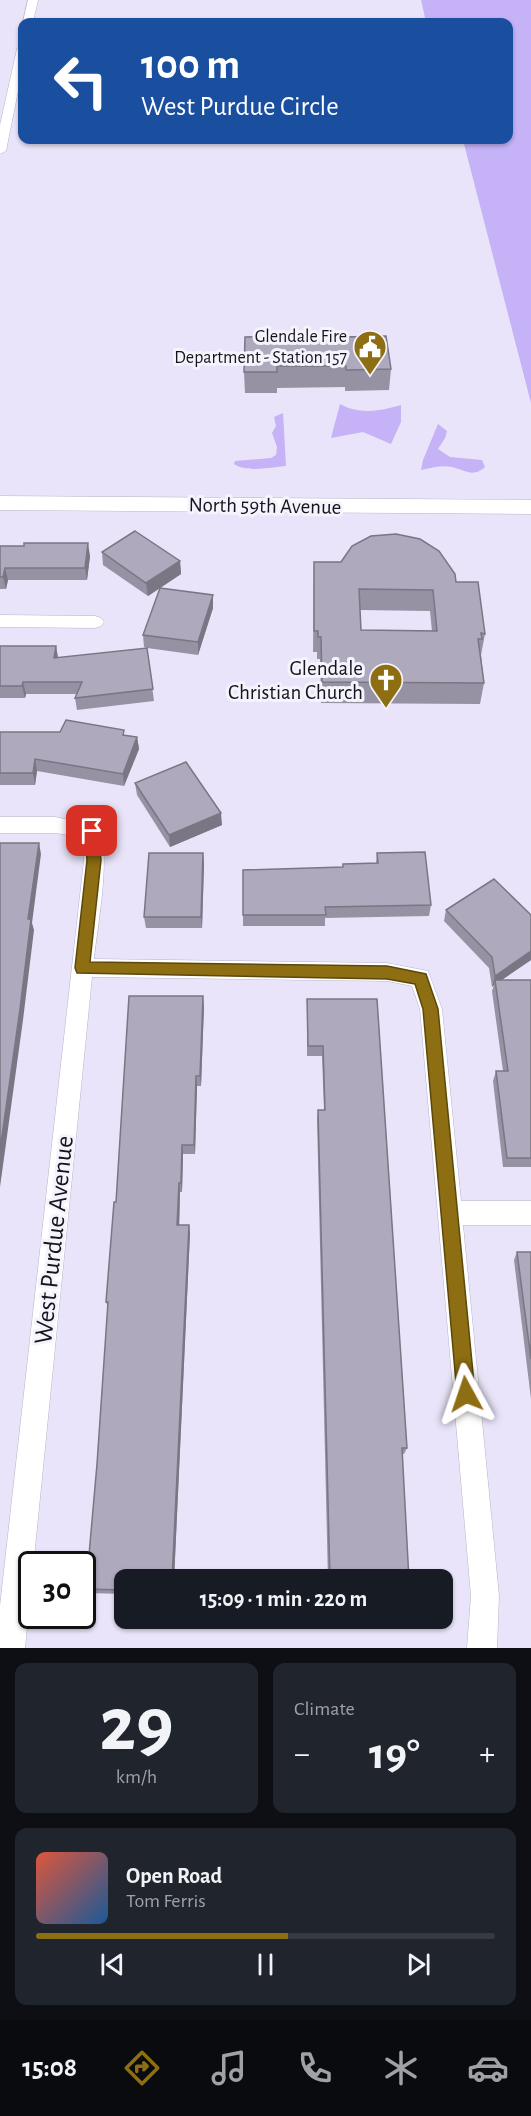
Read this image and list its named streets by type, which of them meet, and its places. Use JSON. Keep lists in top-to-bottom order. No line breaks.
{"streets":{"main road":["North 59th Avenue"],"street":["West Purdue Avenue"]},"places":{"public building":["Glendale Fire Department - Station 157"],"church":["Glendale Christian Church"]},"page":{"turn":["100 m","West Purdue Circle"],"limit":"30","trip":"15:09 · 1 min · 220 m","tile":[["29","km/h"],"Climate"],"heat":["−","19°","+"],"song":["Open Road","Tom Ferris"],"tabs":"15:08"}}
